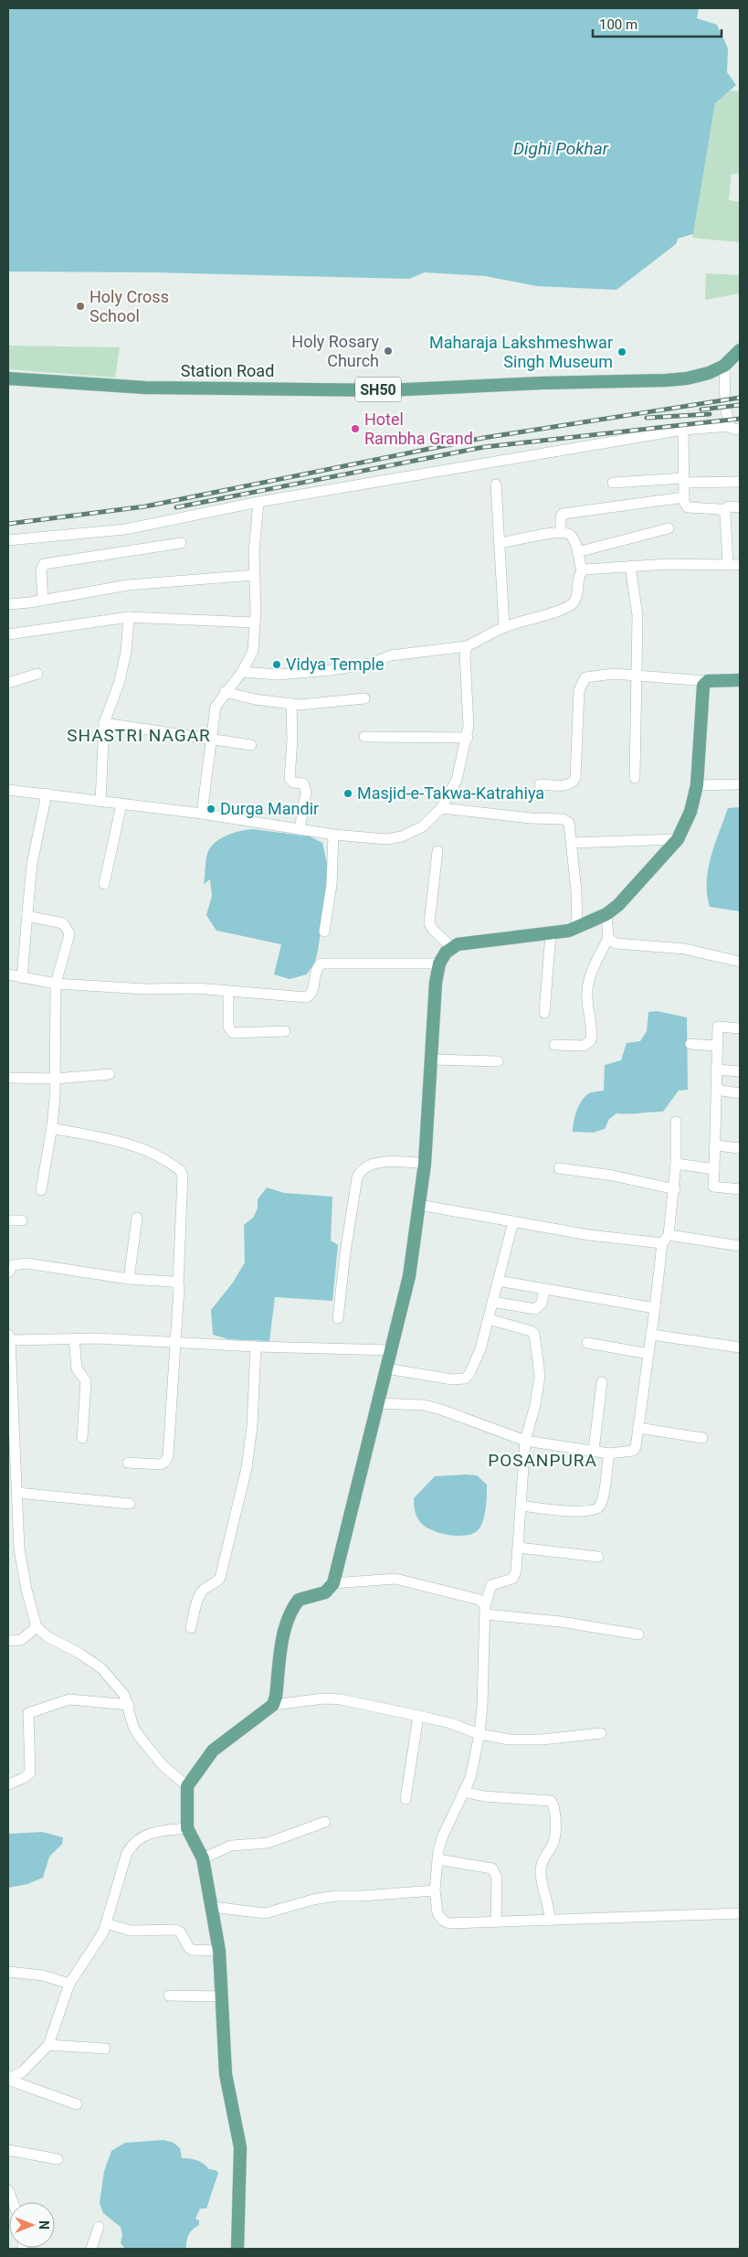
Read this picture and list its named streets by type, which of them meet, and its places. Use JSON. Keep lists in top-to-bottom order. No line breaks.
{"streets":{"main road":["Station Road","SH50"]},"districts":["SHASTRI NAGAR","POSANPURA"],"water":["Dighi Pokhar"],"places":["Holy Cross School","Holy Rosary Church","Maharaja Lakshmeshwar Singh Museum","Hotel Rambha Grand","Vidya Temple","Masjid-e-Takwa-Katrahiya","Durga Mandir"],"scale_bar":"100 m","north":"right"}
